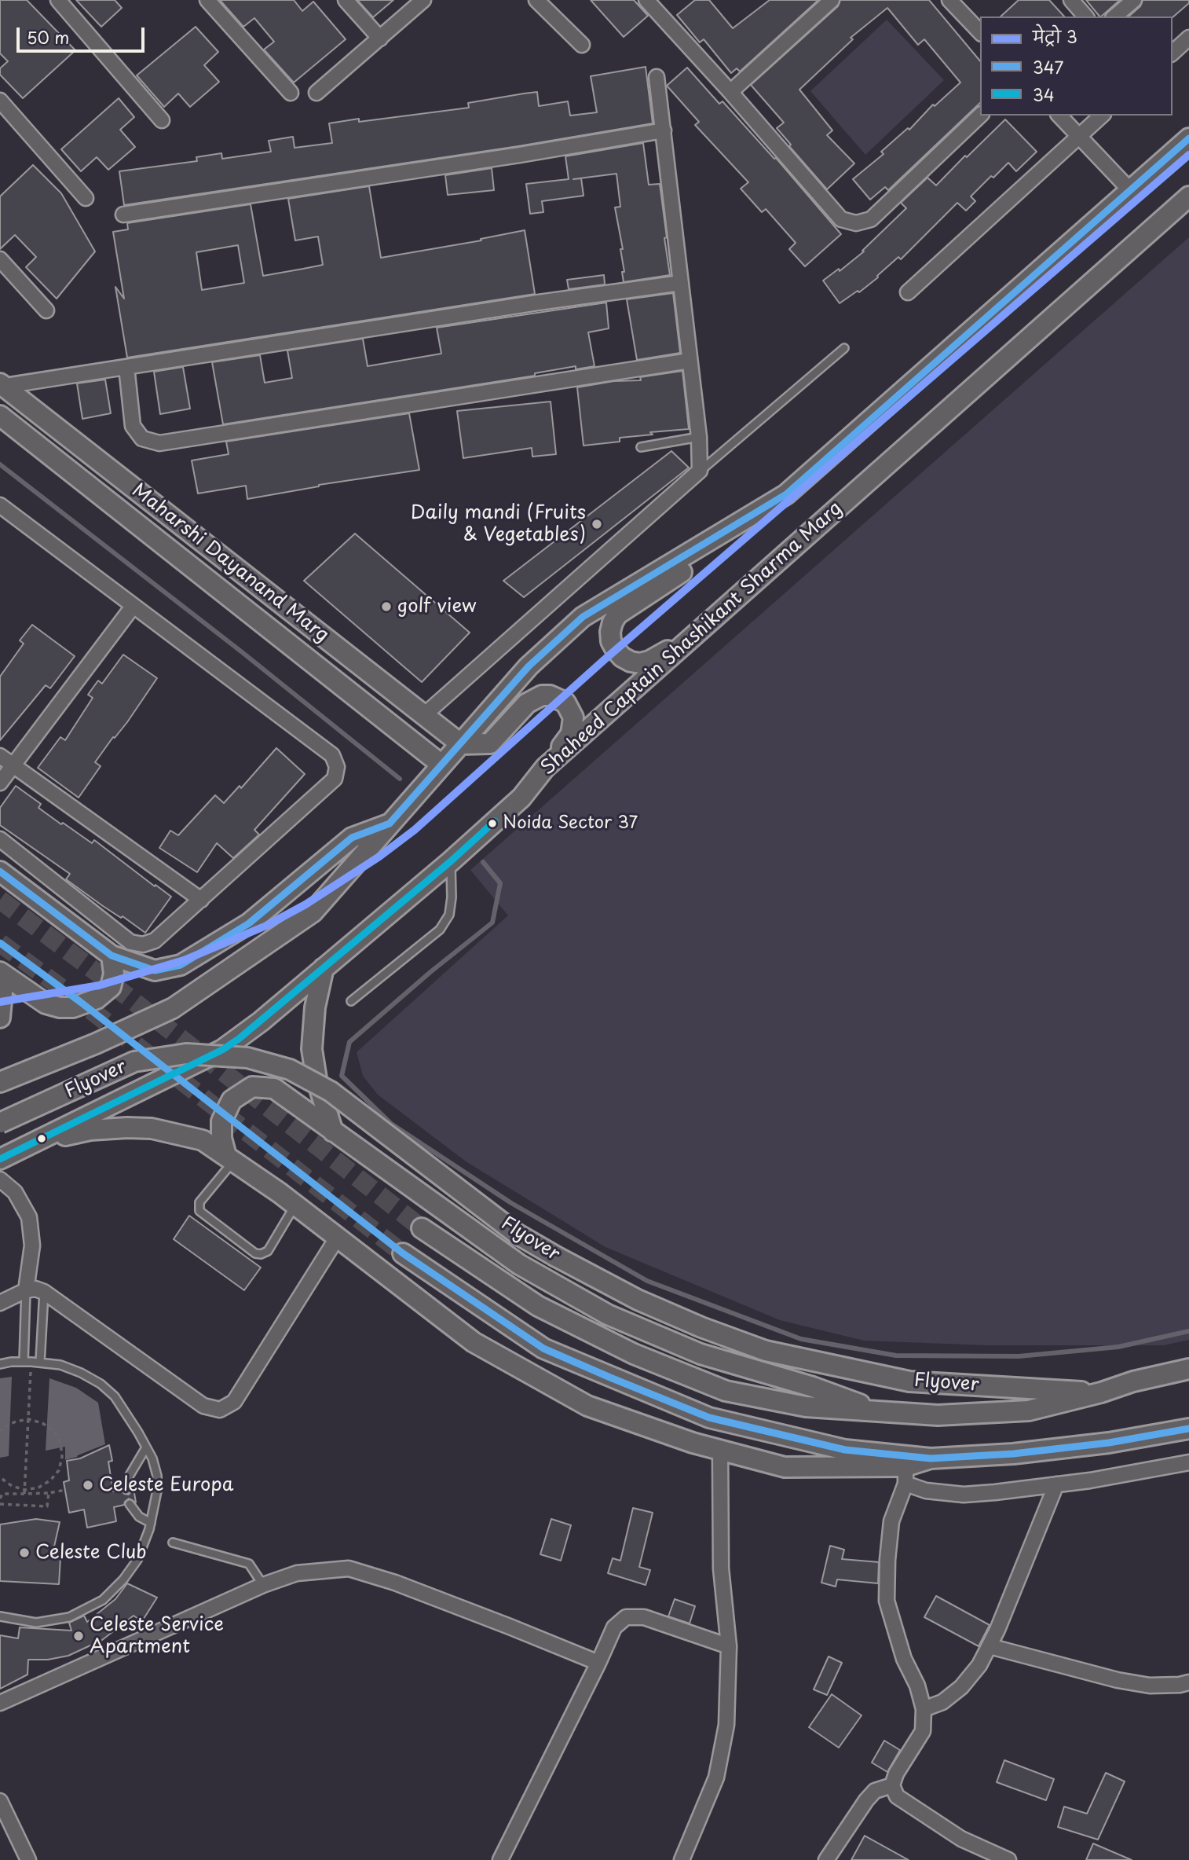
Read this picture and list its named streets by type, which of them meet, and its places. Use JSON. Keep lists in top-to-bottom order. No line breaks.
{"streets":{"main road":["Maharshi Dayanand Marg","Shaheed Captain Shashikant Sharma Marg","Flyover"]},"places":["Daily mandi (Fruits & Vegetables)","golf view","Noida Sector 37","Celeste Europa","Celeste Club","Celeste Service Apartment"],"lines":["transit line 347","metro line 3","transit line 34"],"legend":["मेट्रो 3","347","34"],"scale_bar":"50 m"}
